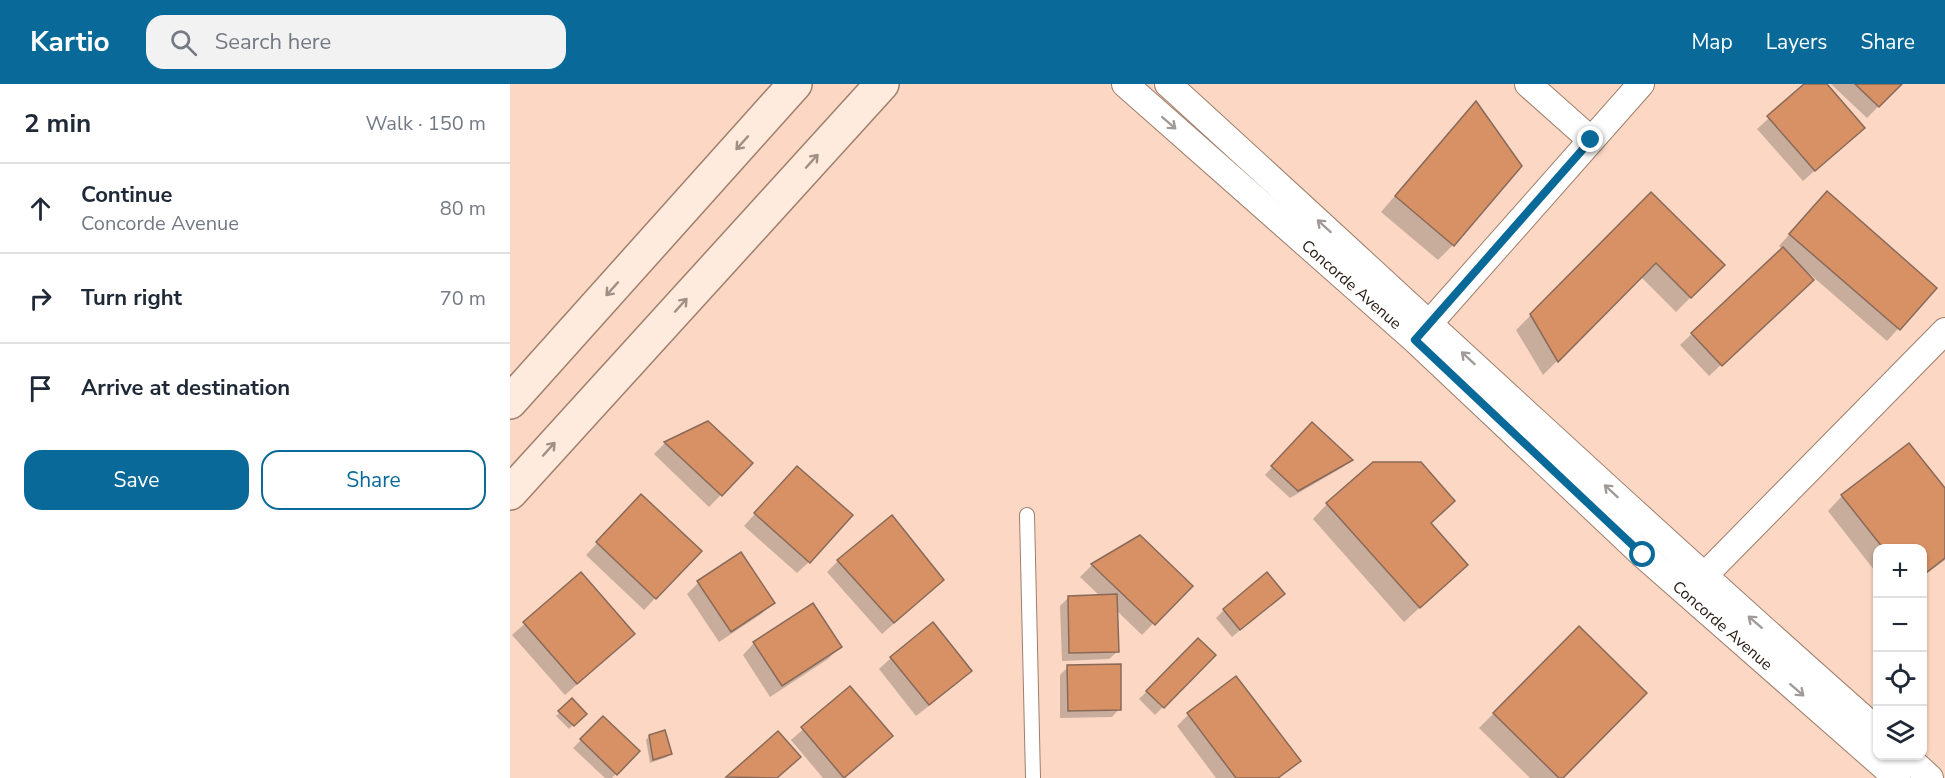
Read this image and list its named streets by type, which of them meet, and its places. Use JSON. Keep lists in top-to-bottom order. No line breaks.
{"streets":{"street":["Concorde Avenue"]},"page":{"header":"Kartio","search":"Search here","nav":["Map","Layers","Share"],"heading":["2 min","Walk · 150 m"],"list":[["Continue","Concorde Avenue","80 m"],["Turn right","70 m"],"Arrive at destination"],"buttons":["Save","Share"],"map_buttons":["+","−"]}}
